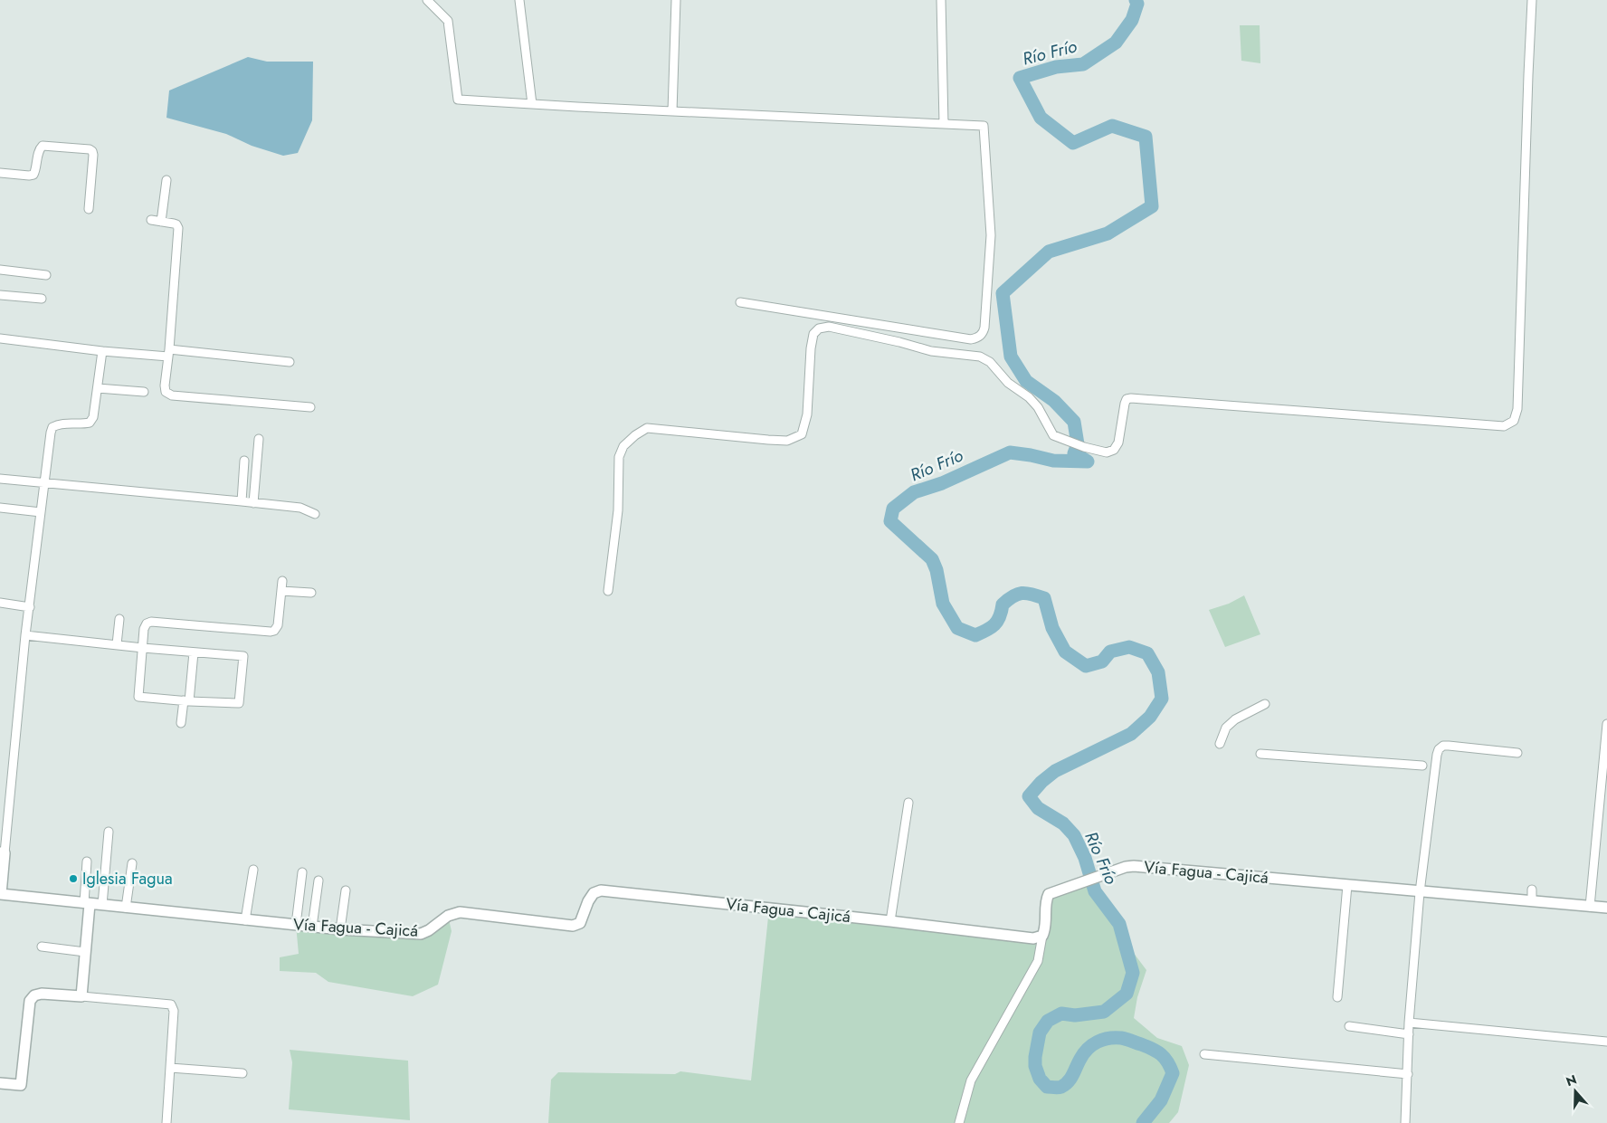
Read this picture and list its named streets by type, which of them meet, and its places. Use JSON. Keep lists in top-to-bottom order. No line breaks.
{"streets":{"street":["Vía Fagua - Cajicá"]},"water":["Río Frío"],"places":["Iglesia Fagua"],"north":"top"}
